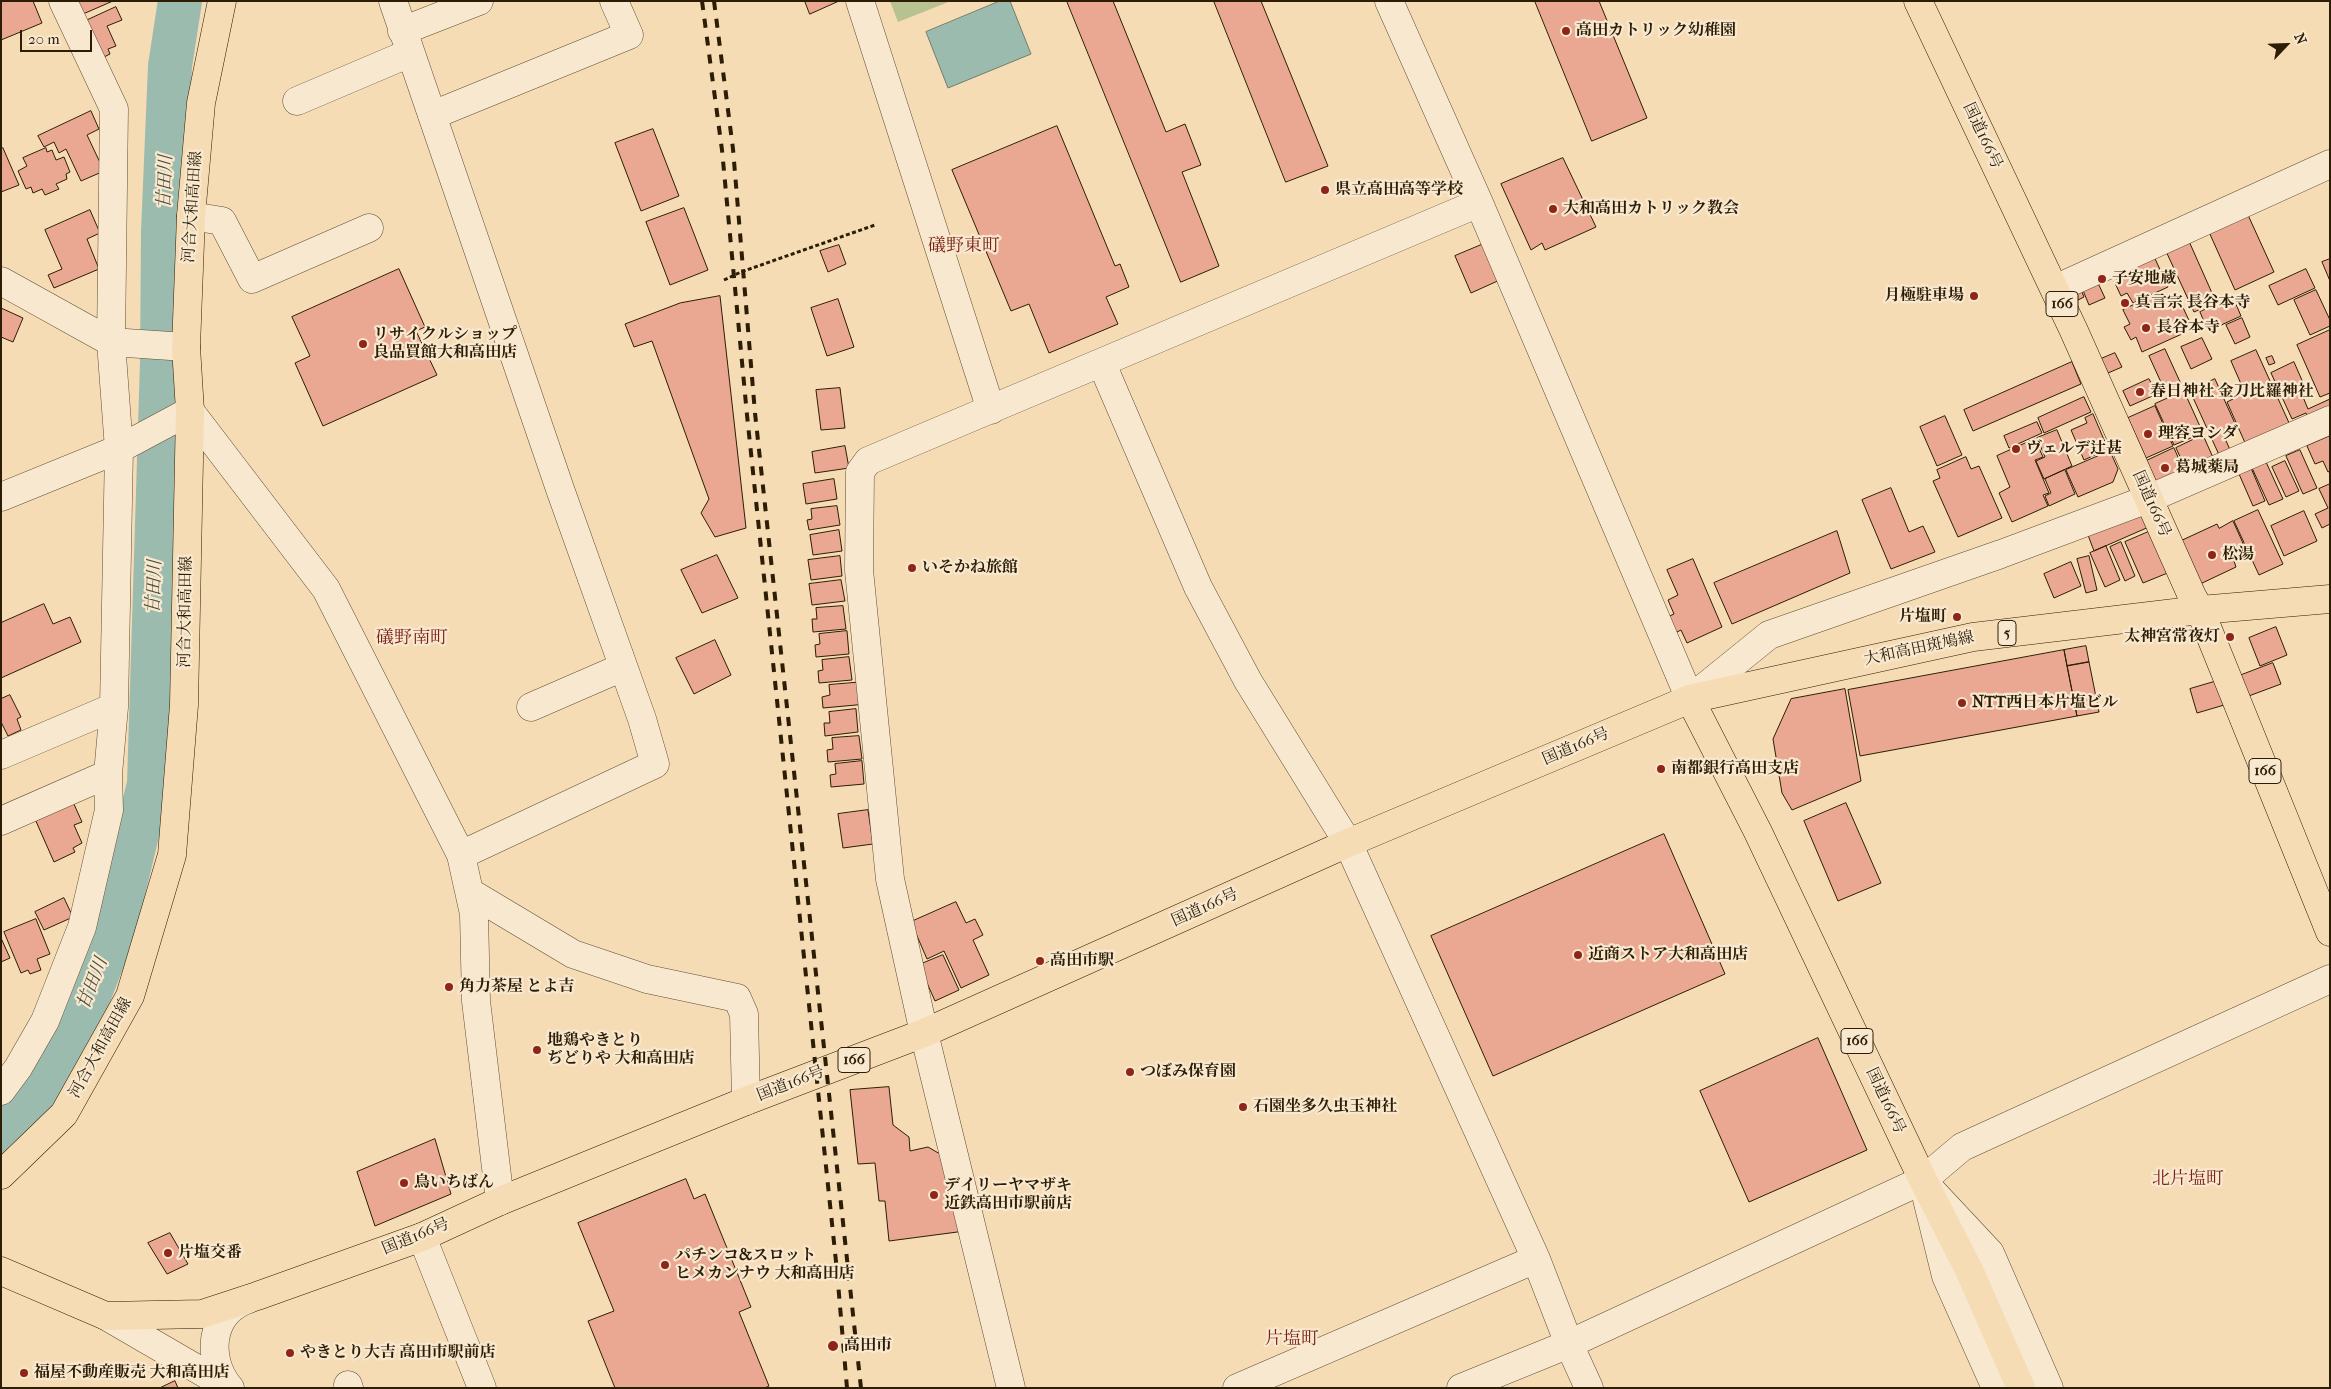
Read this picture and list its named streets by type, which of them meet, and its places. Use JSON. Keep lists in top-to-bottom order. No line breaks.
{"streets":{"main road":["国道166号","河合大和高田線","166","5","大和高田斑鳩線"]},"crossings":[["国道166号","大和高田斑鳩線"]],"districts":["礒野東町","礒野南町","北片塩町","片塩町"],"water":["甘田川"],"places":["高田カトリック幼稚園","県立高田高等学校","大和高田カトリック教会","子安地蔵","月極駐車場","真言宗 長谷本寺","長谷本寺","リサイクルショップ 良品買館大和高田店","春日神社 金刀比羅神社","理容ヨシダ","ヴェルデ辻甚","葛城薬局","松湯","いそかね旅館","片塩町","太神宮常夜灯","NTT西日本片塩ビル","南都銀行高田支店","近商ストア大和高田店","高田市駅","角力茶屋 とよ吉","地鶏やきとり ぢどりや 大和高田店","つぼみ保育園","石園坐多久虫玉神社","鳥いちばん","デイリーヤマザキ 近鉄高田市駅前店","片塩交番","パチンコ&スロット ヒメカンナウ 大和高田店","高田市","やきとり大吉 高田市駅前店","福屋不動産販売 大和高田店"],"scale_bar":"20 m","north":"top right"}
